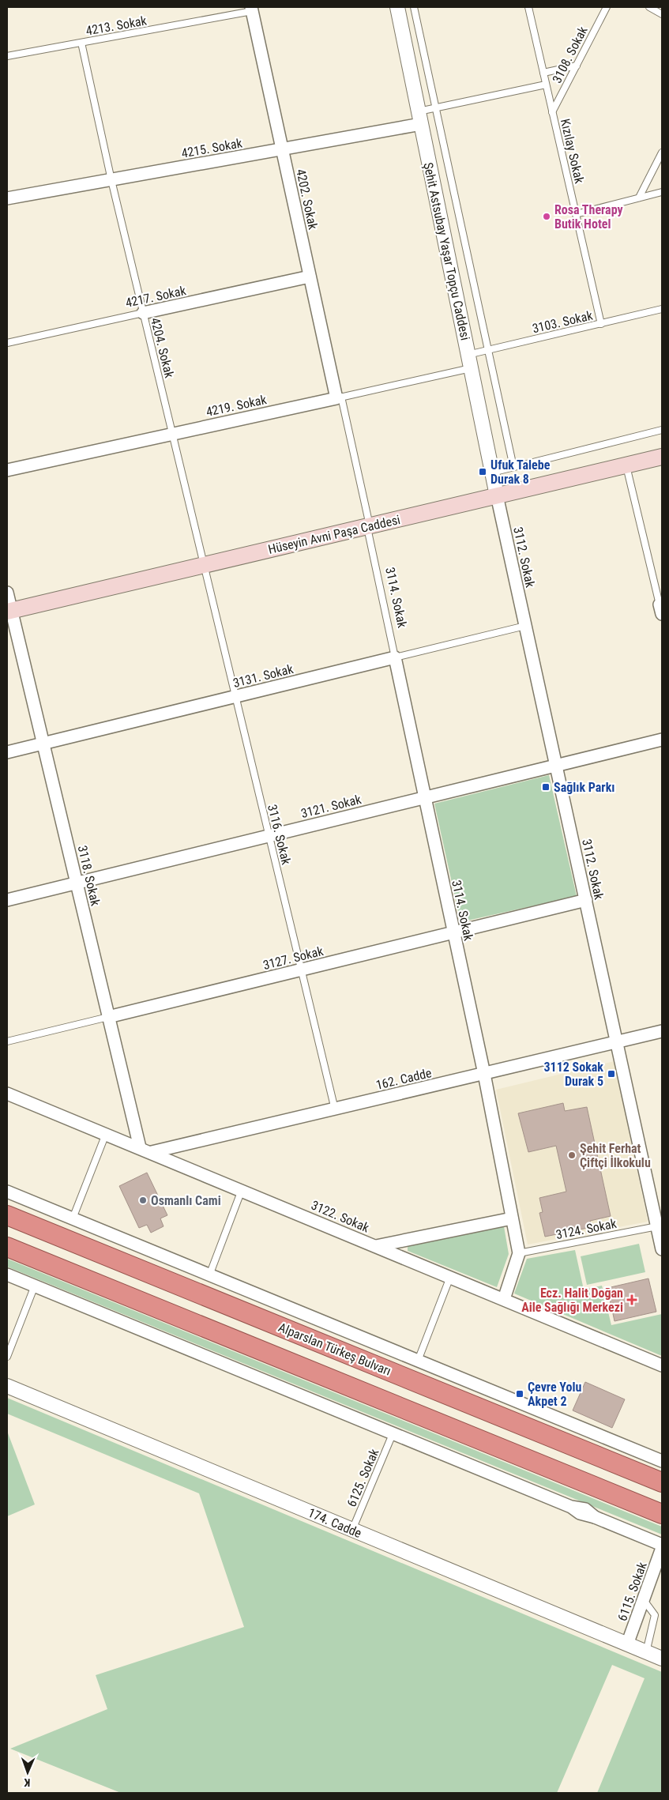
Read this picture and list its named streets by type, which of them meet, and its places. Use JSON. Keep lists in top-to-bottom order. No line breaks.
{"streets":{"highway":["Alparslan Türkeş Bulvarı"],"main road":["Hüseyin Avni Paşa Caddesi"],"street":["4215. Sokak","4202. Sokak","Şehit Astsubay Yaşar Topçu Caddesi","4217. Sokak","4219. Sokak","3112. Sokak","3114. Sokak","3131. Sokak","3121. Sokak","3118. Sokak","3127. Sokak","162. Cadde","3122. Sokak","174. Cadde","6115. Sokak"],"lane":["4213. Sokak","3108. Sokak","Kızılay Sokak","3103. Sokak","4204. Sokak","3116. Sokak","3124. Sokak","6125. Sokak"]},"crossings":[["4213. Sokak","4202. Sokak"],["4213. Sokak","4204. Sokak"],["3108. Sokak","Kızılay Sokak"],["4215. Sokak","Kızılay Sokak"],["4215. Sokak","4202. Sokak"],["4215. Sokak","Şehit Astsubay Yaşar Topçu Caddesi"],["4215. Sokak","4204. Sokak"],["Kızılay Sokak","3103. Sokak"],["4202. Sokak","4217. Sokak"],["4202. Sokak","4219. Sokak"],["4202. Sokak","Hüseyin Avni Paşa Caddesi"],["4202. Sokak","3114. Sokak"],["Şehit Astsubay Yaşar Topçu Caddesi","3103. Sokak"],["Şehit Astsubay Yaşar Topçu Caddesi","4219. Sokak"],["Şehit Astsubay Yaşar Topçu Caddesi","Hüseyin Avni Paşa Caddesi"],["Şehit Astsubay Yaşar Topçu Caddesi","3112. Sokak"],["4217. Sokak","4204. Sokak"],["3103. Sokak","4219. Sokak"],["4204. Sokak","4219. Sokak"],["4204. Sokak","Hüseyin Avni Paşa Caddesi"],["4204. Sokak","3116. Sokak"],["Hüseyin Avni Paşa Caddesi","3112. Sokak"],["Hüseyin Avni Paşa Caddesi","3114. Sokak"],["Hüseyin Avni Paşa Caddesi","3116. Sokak"],["Hüseyin Avni Paşa Caddesi","3118. Sokak"],["3112. Sokak","3131. Sokak"],["3112. Sokak","3121. Sokak"],["3112. Sokak","3127. Sokak"],["3112. Sokak","162. Cadde"],["3112. Sokak","3124. Sokak"],["3114. Sokak","3131. Sokak"],["3114. Sokak","3121. Sokak"],["3114. Sokak","3127. Sokak"],["3114. Sokak","162. Cadde"],["3114. Sokak","3122. Sokak"],["3114. Sokak","3124. Sokak"],["3131. Sokak","3116. Sokak"],["3131. Sokak","3118. Sokak"],["3121. Sokak","3116. Sokak"],["3121. Sokak","3118. Sokak"],["3116. Sokak","3127. Sokak"],["3116. Sokak","162. Cadde"],["3118. Sokak","3127. Sokak"],["3118. Sokak","3122. Sokak"],["162. Cadde","3122. Sokak"],["6125. Sokak","174. Cadde"],["174. Cadde","6115. Sokak"]],"places":{"other":["Rosa Therapy Butik Hotel","Şehit Ferhat Çiftçi İlkokulu","Osmanlı Cami"],"transit":["Ufuk Talebe Durak 8","Sağlık Parkı","3112 Sokak Durak 5","Çevre Yolu Akpet 2"],"health":["Ecz. Halit Doğan Aile Sağlığı Merkezi"]},"north":"bottom"}
